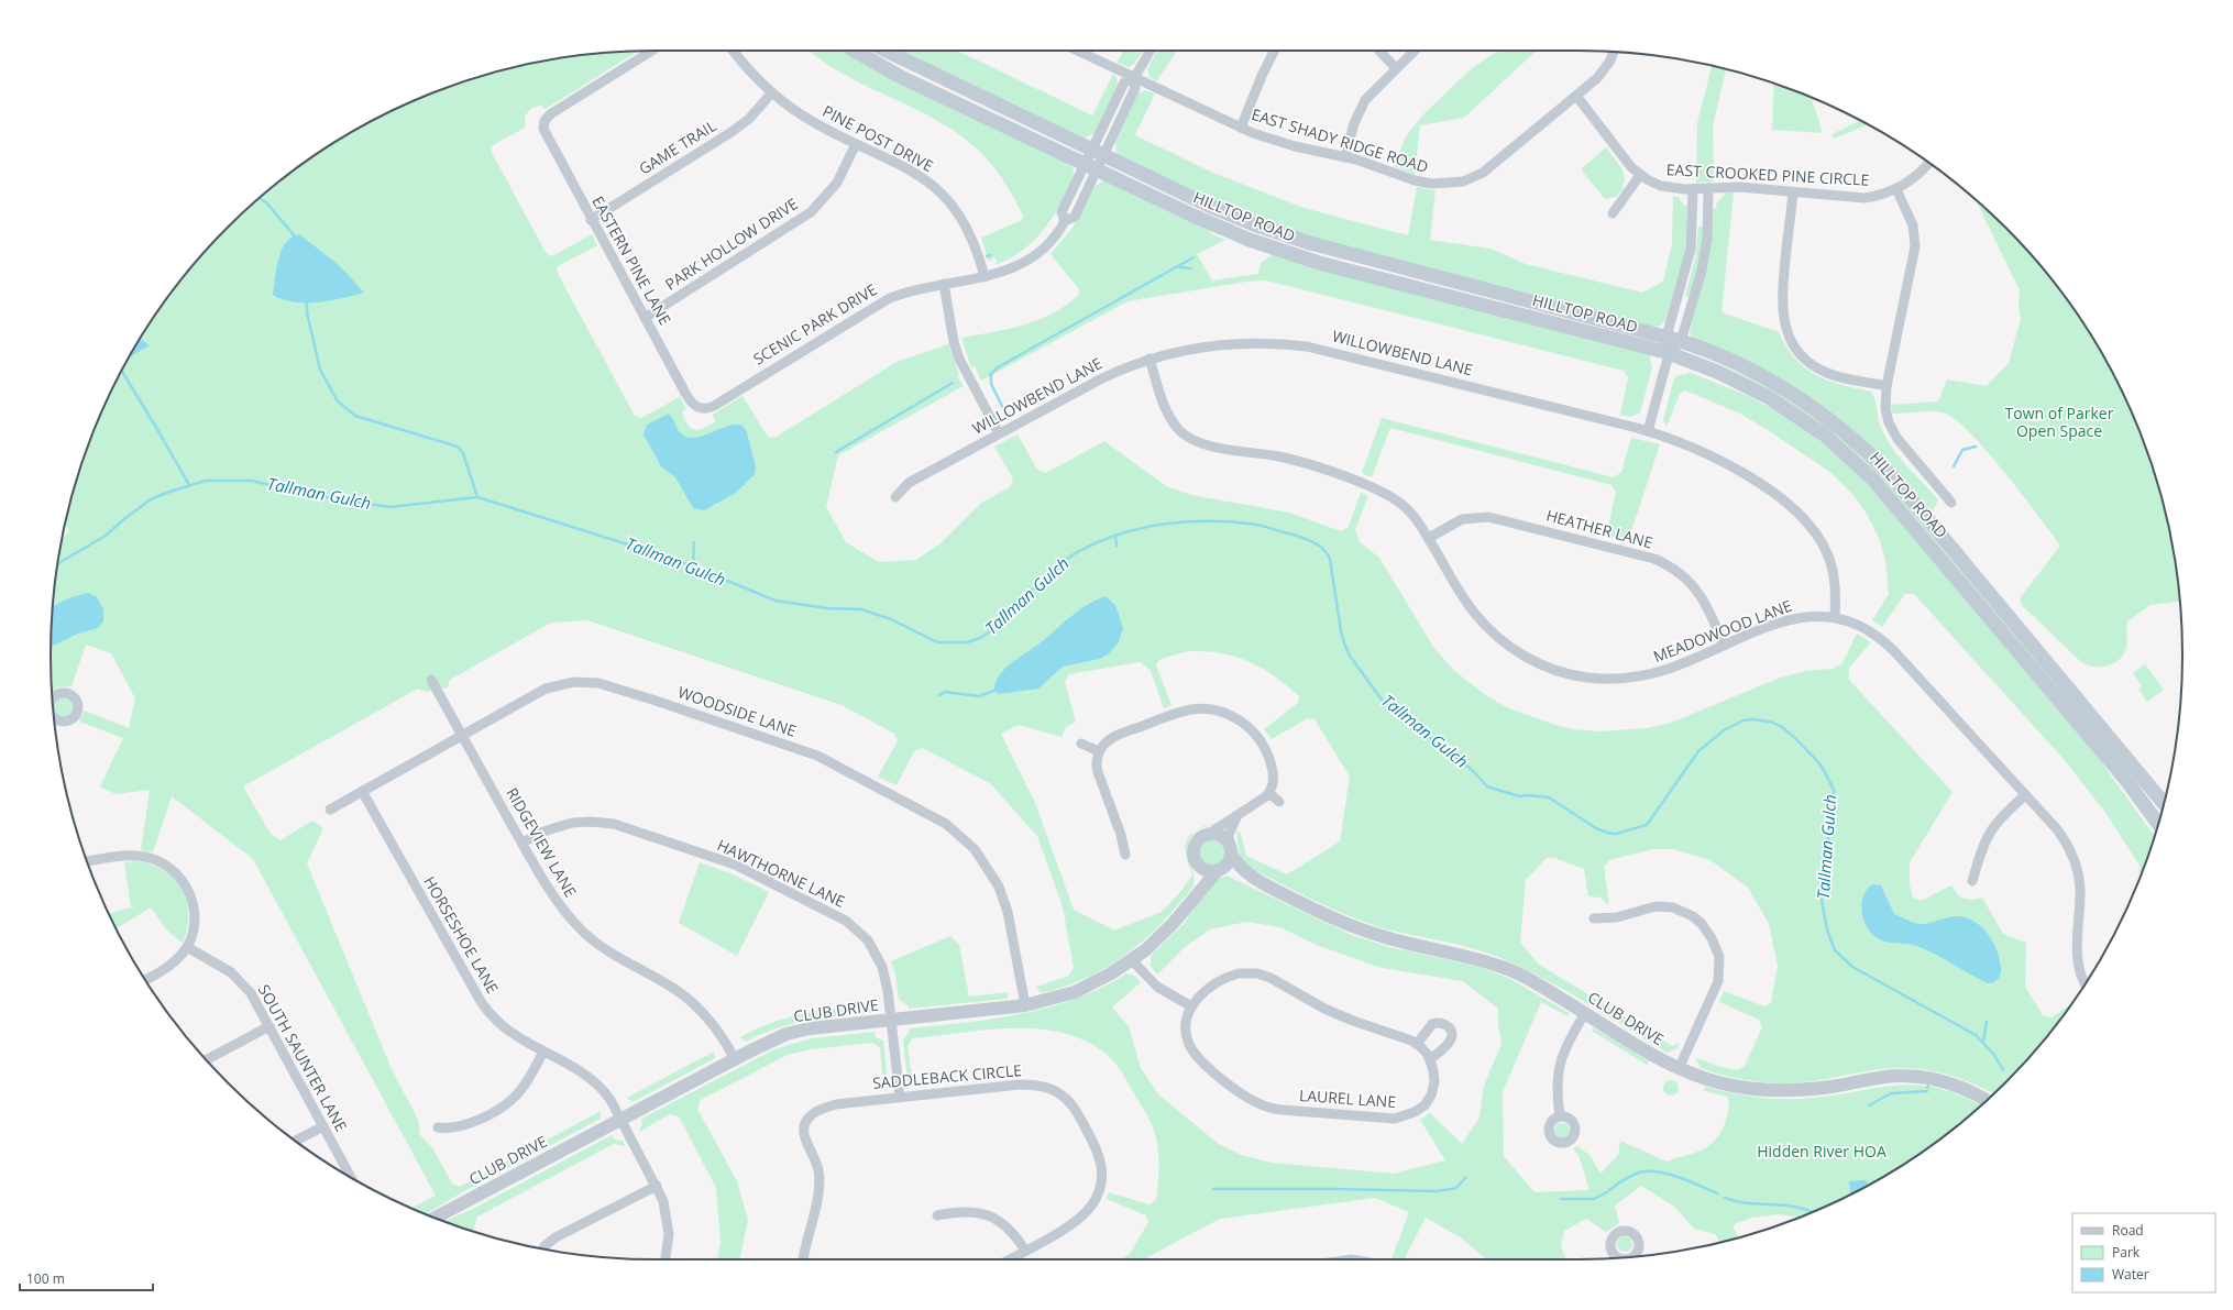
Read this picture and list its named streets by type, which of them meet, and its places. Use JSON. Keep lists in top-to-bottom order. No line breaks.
{"streets":{"main road":["HILLTOP ROAD"],"street":["PINE POST DRIVE","EAST SHADY RIDGE ROAD","GAME TRAIL","EAST CROOKED PINE CIRCLE","PARK HOLLOW DRIVE","EASTERN PINE LANE","SCENIC PARK DRIVE","WILLOWBEND LANE","HEATHER LANE","MEADOWOOD LANE","WOODSIDE LANE","RIDGEVIEW LANE","HAWTHORNE LANE","HORSESHOE LANE","CLUB DRIVE","SOUTH SAUNTER LANE","SADDLEBACK CIRCLE","LAUREL LANE"]},"crossings":[["PINE POST DRIVE","GAME TRAIL"],["PINE POST DRIVE","PARK HOLLOW DRIVE"],["PINE POST DRIVE","SCENIC PARK DRIVE"],["EAST SHADY RIDGE ROAD","EAST CROOKED PINE CIRCLE"],["GAME TRAIL","EASTERN PINE LANE"],["HILLTOP ROAD","SCENIC PARK DRIVE"],["PARK HOLLOW DRIVE","EASTERN PINE LANE"],["EASTERN PINE LANE","SCENIC PARK DRIVE"],["WILLOWBEND LANE","MEADOWOOD LANE"],["HEATHER LANE","MEADOWOOD LANE"],["WOODSIDE LANE","RIDGEVIEW LANE"],["WOODSIDE LANE","HORSESHOE LANE"],["WOODSIDE LANE","CLUB DRIVE"],["RIDGEVIEW LANE","HAWTHORNE LANE"],["RIDGEVIEW LANE","CLUB DRIVE"],["HAWTHORNE LANE","CLUB DRIVE"],["HAWTHORNE LANE","SADDLEBACK CIRCLE"],["HORSESHOE LANE","CLUB DRIVE"]],"water":["Tallman Gulch"],"parks":["Town of Parker Open Space","Hidden River HOA"],"legend":["Road","Park","Water"],"scale_bar":"100 m"}
